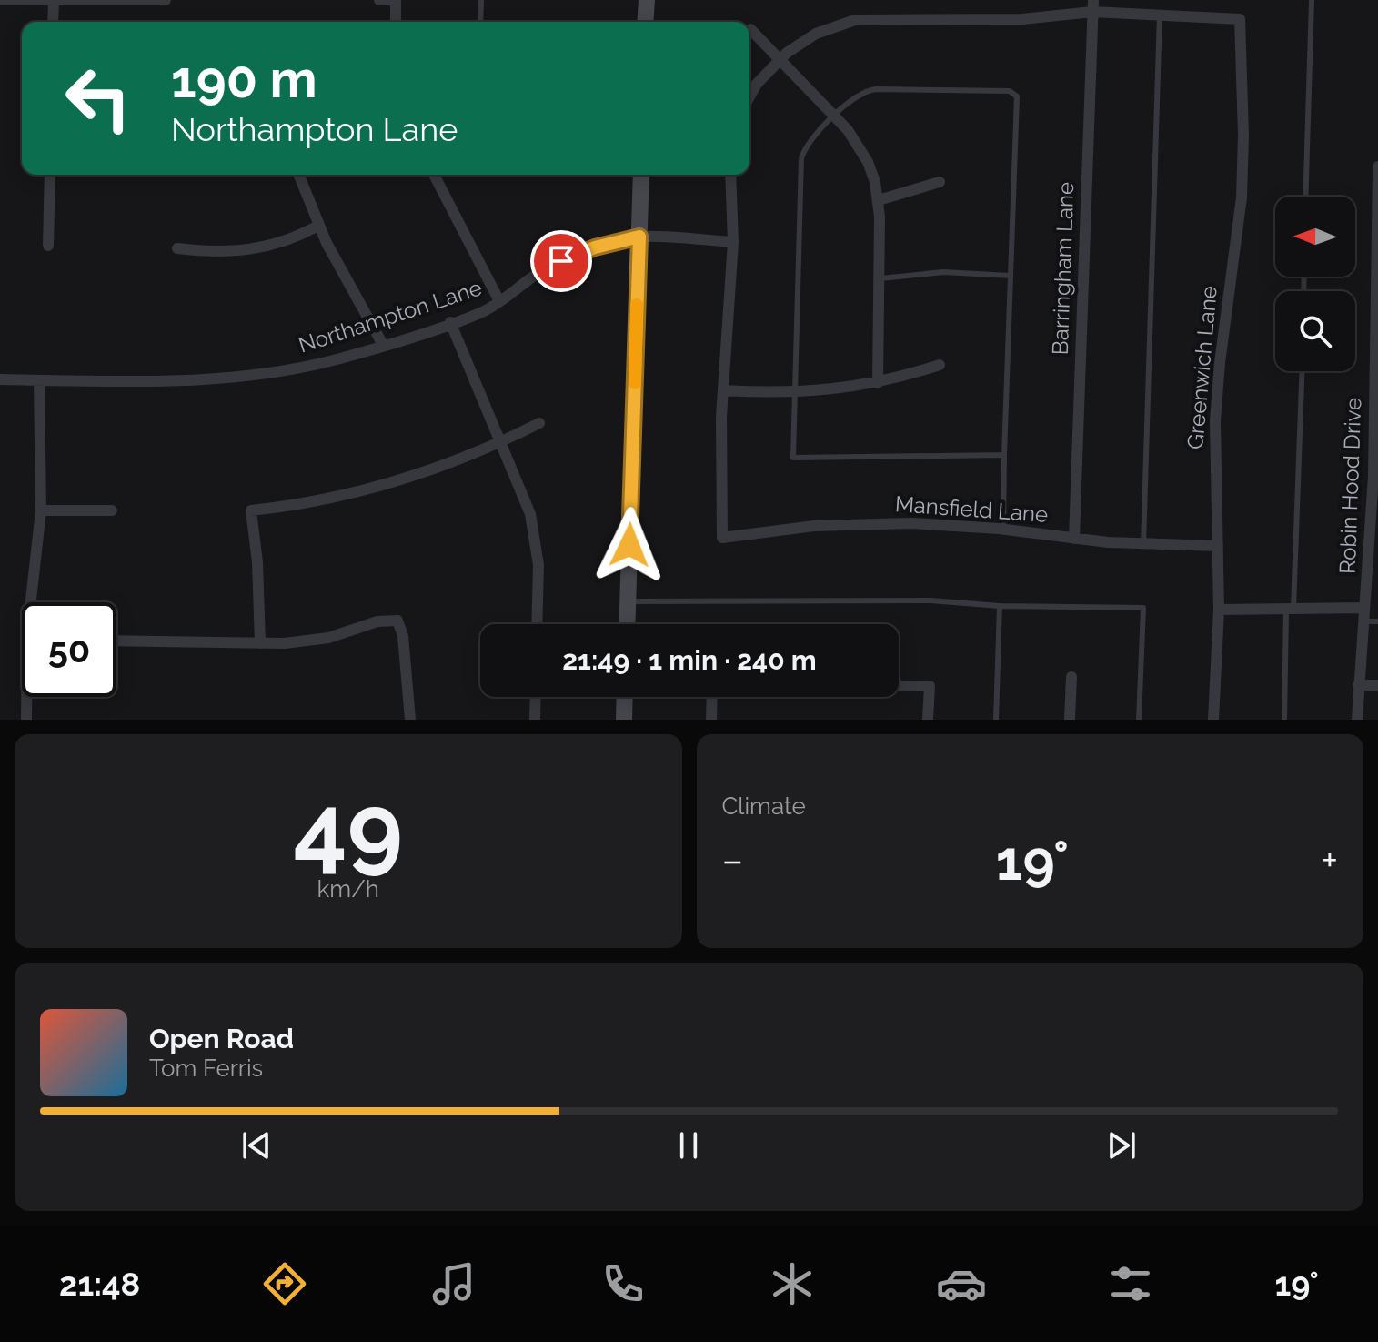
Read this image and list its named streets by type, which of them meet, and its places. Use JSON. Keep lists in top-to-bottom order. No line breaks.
{"streets":{"street":["Barringham Lane","Northampton Lane","Greenwich Lane","Robin Hood Drive","Mansfield Lane"]},"crossings":[["Barringham Lane","Mansfield Lane"],["Greenwich Lane","Mansfield Lane"]],"north":"left","page":{"turn":["190 m","Northampton Lane"],"limit":"50","trip":"21:49 · 1 min · 240 m","tile":[["49","km/h"],"Climate"],"heat":["−","19°","+"],"song":["Open Road","Tom Ferris"],"tabs":["21:48","19°"]}}
